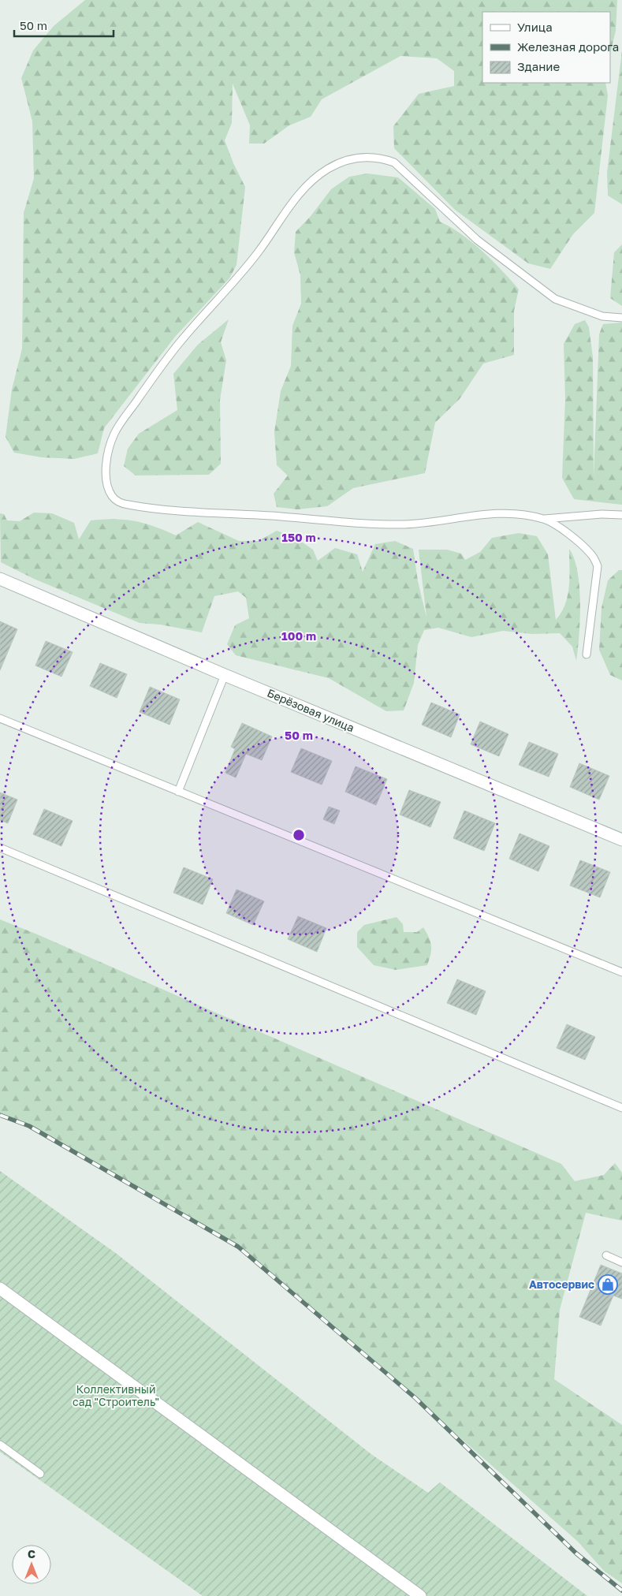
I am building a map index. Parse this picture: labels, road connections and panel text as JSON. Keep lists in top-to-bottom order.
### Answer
{
  "streets": {
    "street": ["Берёзовая улица"]
  },
  "parks": ["Коллективный сад \"Строитель\""],
  "places": {
    "shop": ["Автосервис"]
  },
  "legend": ["Улица", "Железная дорога", "Здание"],
  "scale_bar": "50 m",
  "north": "top",
  "rings": ["150 m", "100 m", "50 m"]
}
